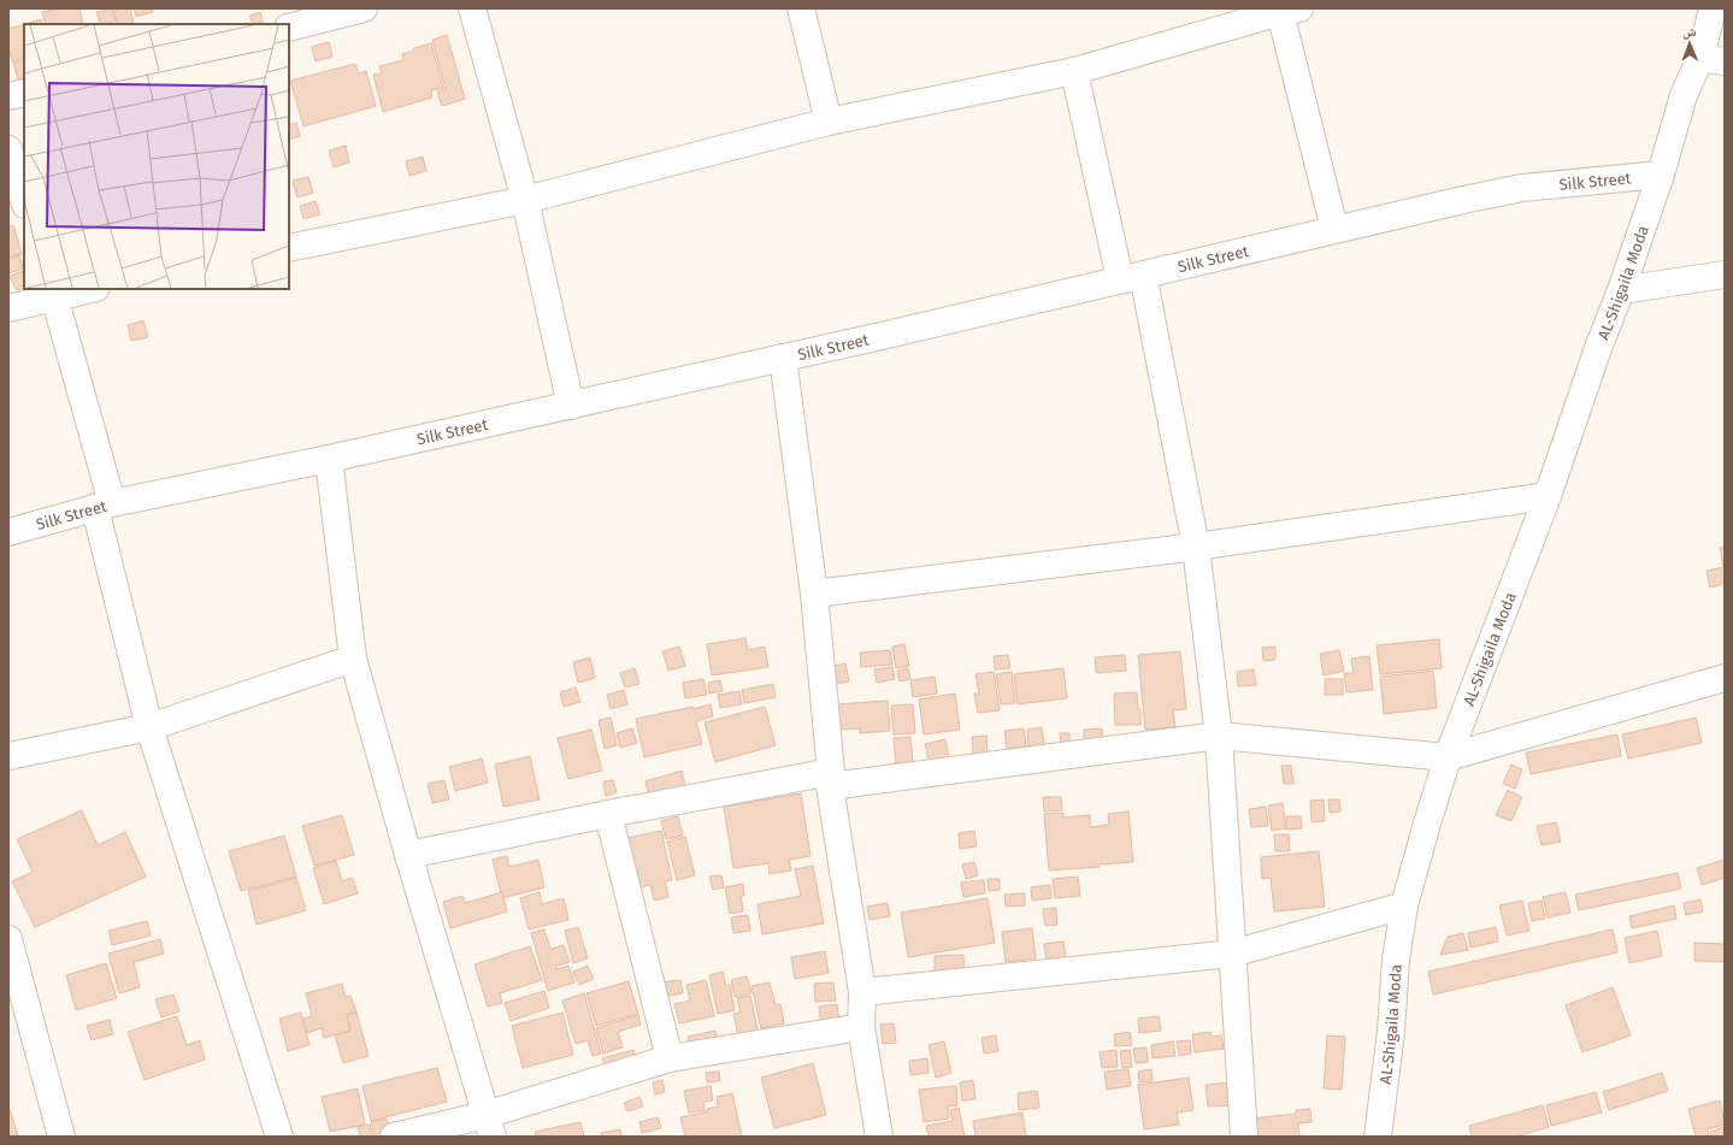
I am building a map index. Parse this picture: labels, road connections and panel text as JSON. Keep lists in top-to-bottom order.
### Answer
{
  "streets": {
    "street": ["Silk Street", "AL-Shigaila Moda"]
  },
  "crossings": [
    ["Silk Street", "AL-Shigaila Moda"]
  ],
  "north": "top"
}
